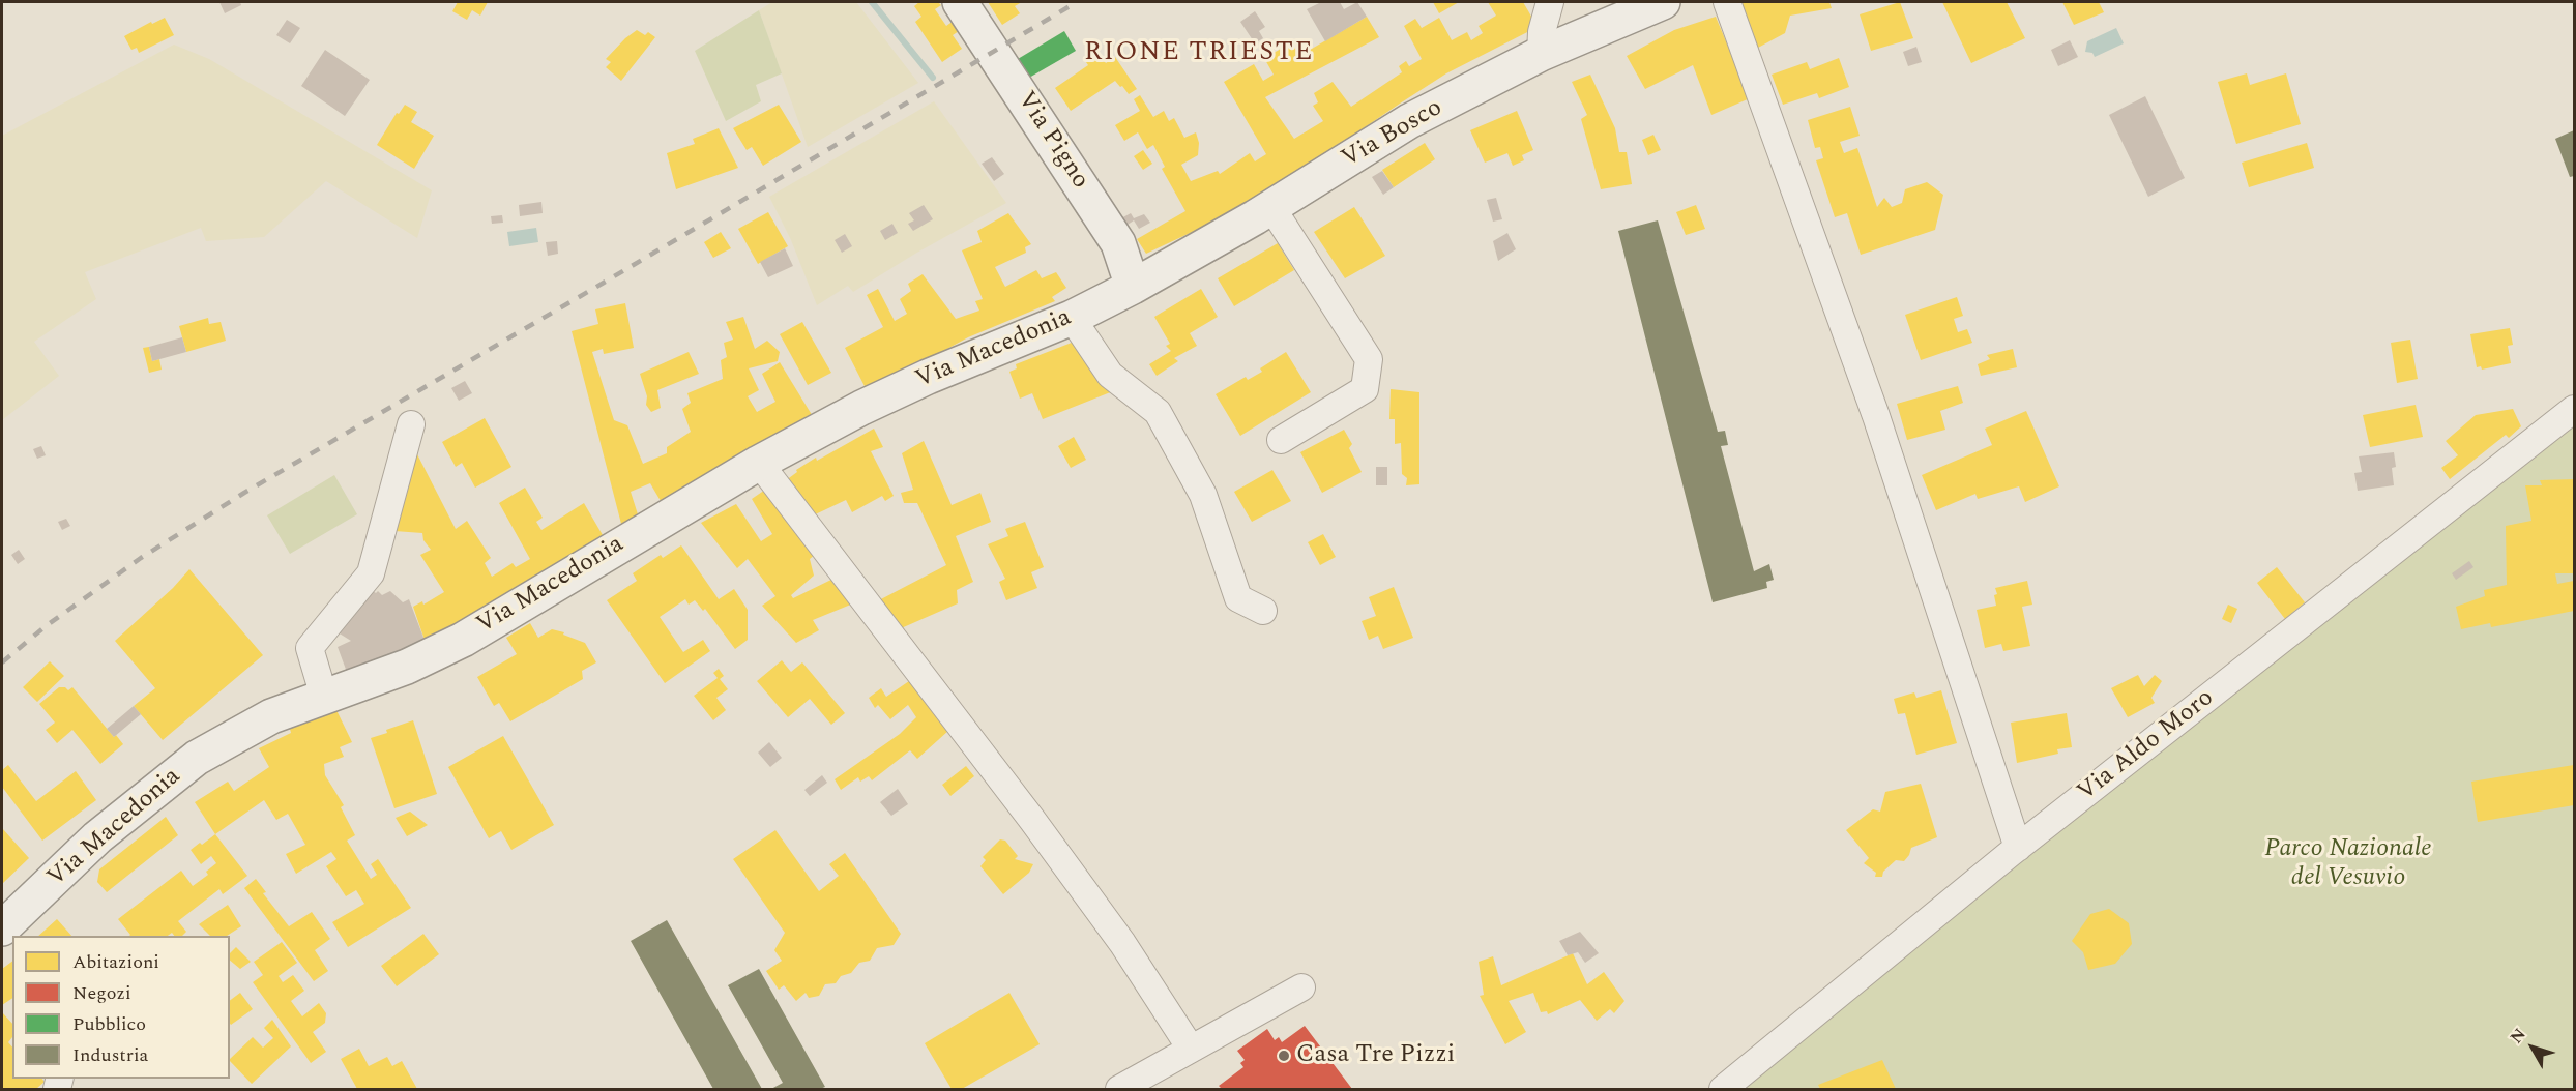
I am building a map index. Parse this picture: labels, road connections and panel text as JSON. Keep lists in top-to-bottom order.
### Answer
{
  "streets": {
    "main road": ["Via Bosco", "Via Pigno", "Via Macedonia"],
    "street": ["Via Aldo Moro"]
  },
  "crossings": [
    ["Via Bosco", "Via Pigno"],
    ["Via Bosco", "Via Macedonia"],
    ["Via Pigno", "Via Macedonia"]
  ],
  "districts": ["RIONE TRIESTE"],
  "parks": ["Parco Nazionale del Vesuvio"],
  "places": ["Casa Tre Pizzi"],
  "legend": [
    "Abitazioni",
    "Negozi",
    "Pubblico",
    "Industria"
  ],
  "north": "top left"
}
